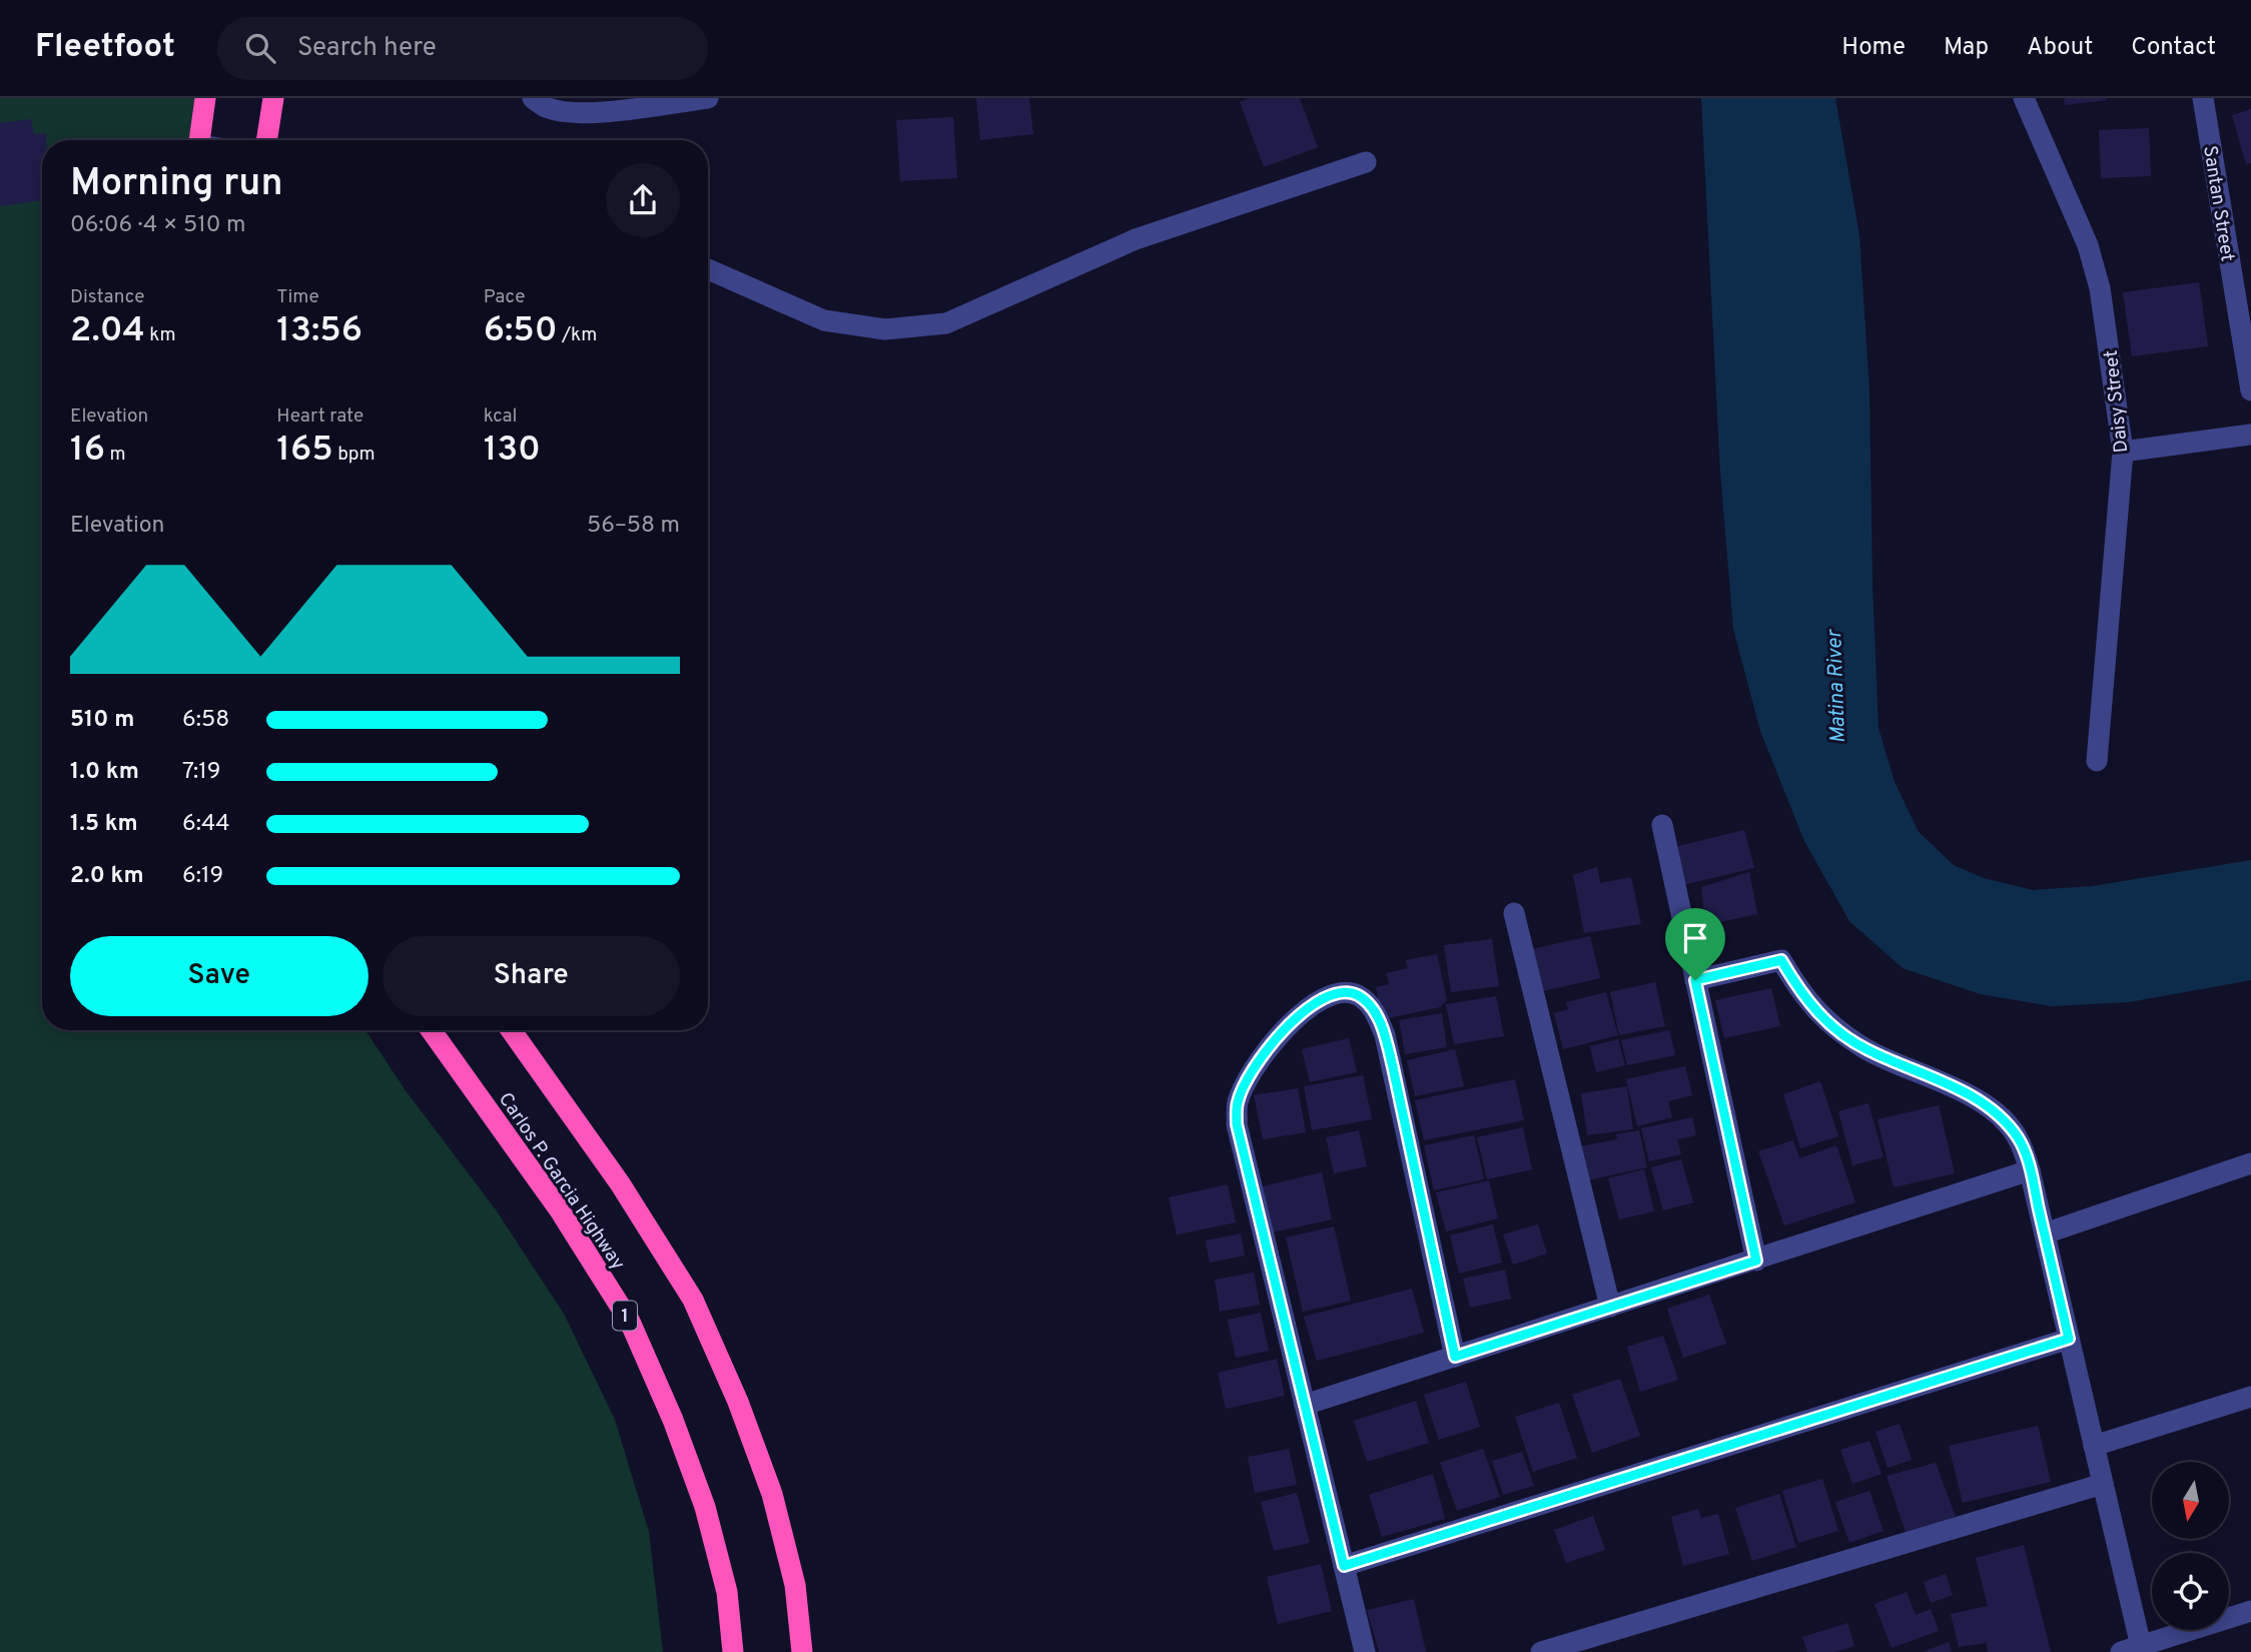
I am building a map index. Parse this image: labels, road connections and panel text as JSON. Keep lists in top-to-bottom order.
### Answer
{
  "streets": {
    "highway": ["Carlos P. Garcia Highway", "1"],
    "street": ["Santan Street", "Daisy Street"]
  },
  "water": ["Matina River"],
  "north": "bottom",
  "page": {
    "header": "Fleetfoot",
    "search": "Search here",
    "nav": [
      "Home",
      "Map",
      "About",
      "Contact"
    ],
    "heading": ["Morning run", "06:06 · 4 × 510 m"],
    "stats": [
      ["Distance", "2.04 km"],
      ["Time", "13:56"],
      ["Pace", "6:50 /km"],
      ["Elevation", "16 m"],
      ["Heart rate", "165 bpm"],
      ["kcal", "130"]
    ],
    "chart": ["Elevation", "56–58 m"],
    "list": [
      {
        "name": "510 m",
        "note": "6:58"
      },
      {
        "name": "1.0 km",
        "note": "7:19"
      },
      {
        "name": "1.5 km",
        "note": "6:44"
      },
      {
        "name": "2.0 km",
        "note": "6:19"
      }
    ],
    "buttons": ["Save", "Share"]
  }
}
